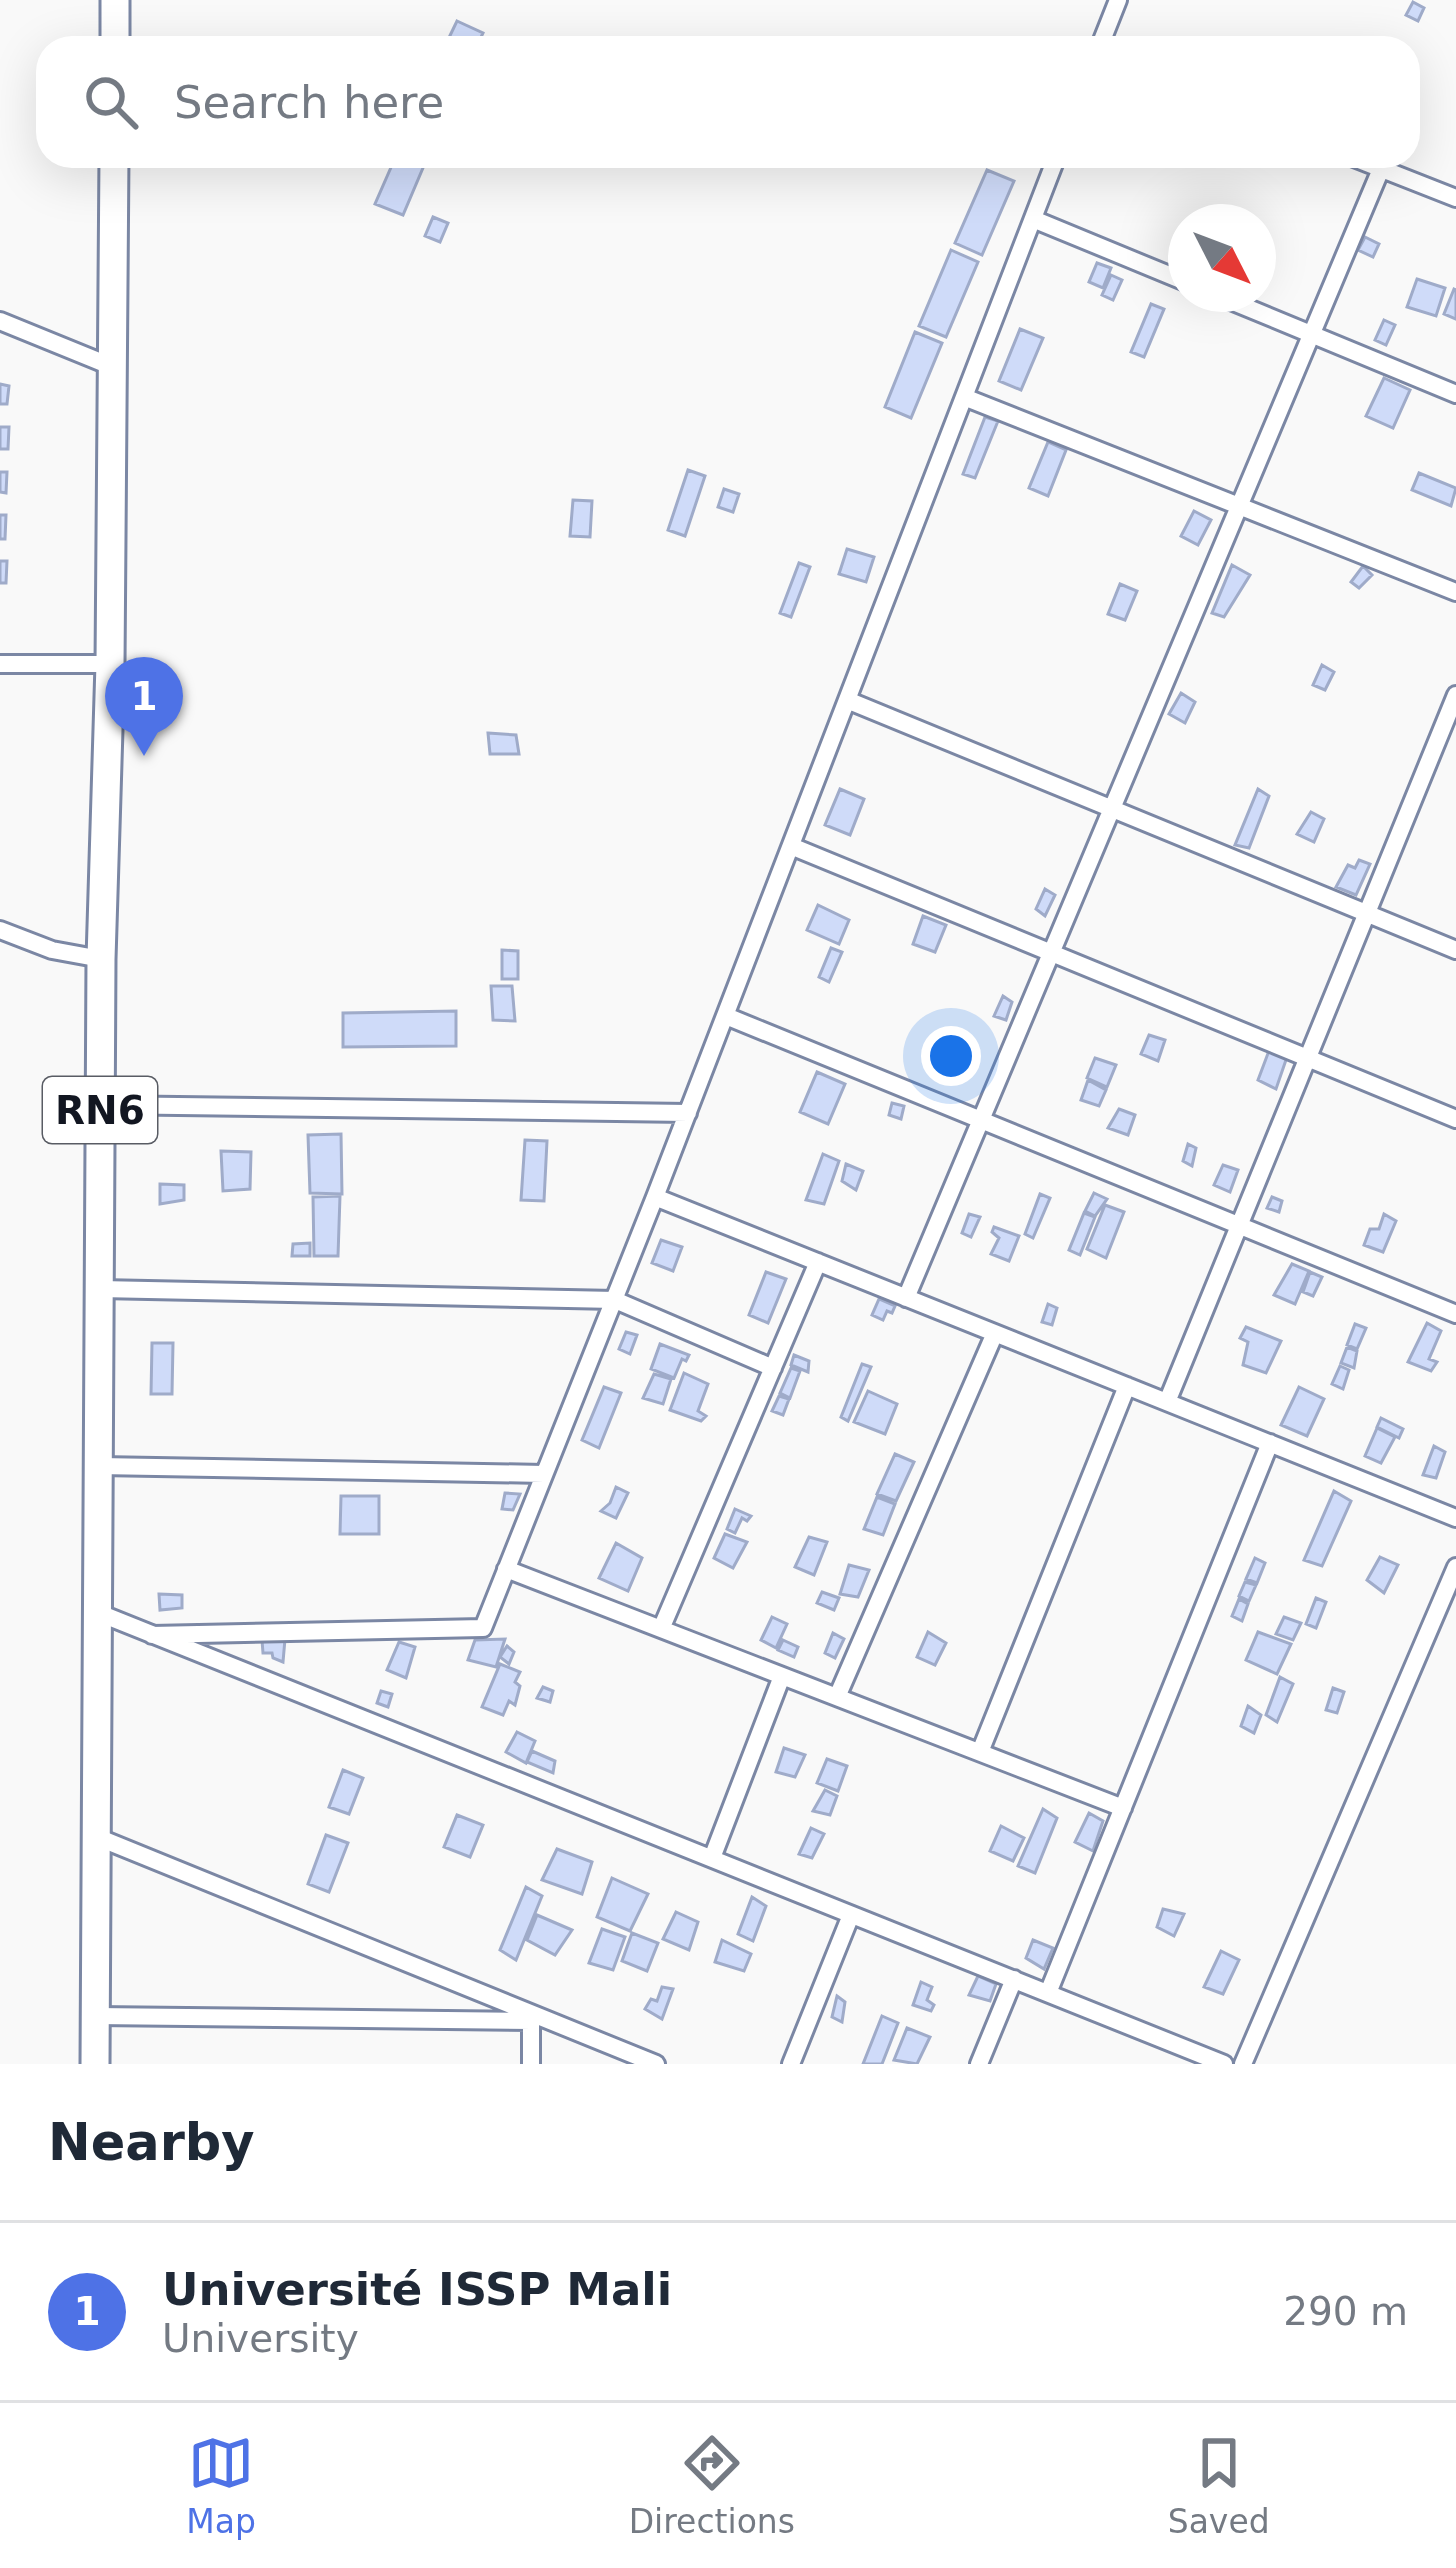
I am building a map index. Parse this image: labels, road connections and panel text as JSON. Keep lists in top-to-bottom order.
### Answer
{
  "streets": {
    "main road": ["RN6"]
  },
  "north": "bottom right",
  "page": {
    "search": "Search here",
    "pins": "1",
    "heading": "Nearby",
    "list": [
      {
        "mark": "1",
        "name": "Université ISSP Mali",
        "note": "University",
        "value": "290 m"
      }
    ],
    "nav": ["Map", "Directions", "Saved"]
  }
}
